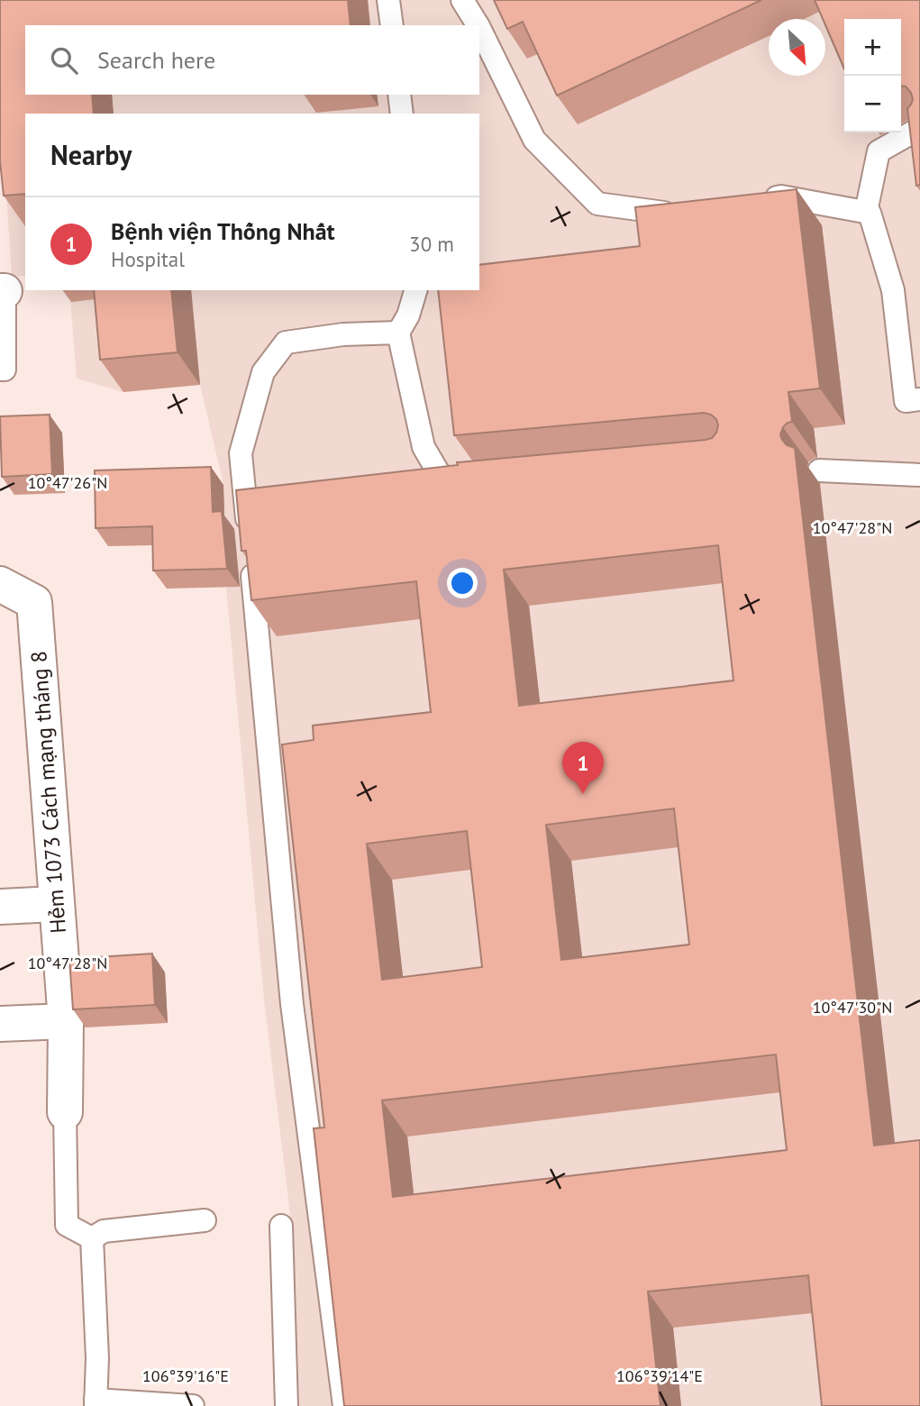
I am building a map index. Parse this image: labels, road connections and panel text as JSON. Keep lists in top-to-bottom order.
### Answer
{
  "streets": {
    "street": ["Hẻm 1073 Cách mạng tháng 8"]
  },
  "north": "bottom right",
  "page": {
    "map_buttons": ["+", "−"],
    "search": "Search here",
    "heading": "Nearby",
    "list": [
      {
        "mark": "1",
        "name": "Bệnh viện Thống Nhất",
        "note": "Hospital",
        "value": "30 m"
      }
    ],
    "pins": "1"
  },
  "coordinates": [
    "10°47'26\"N",
    "10°47'28\"N",
    "10°47'30\"N",
    "106°39'16\"E",
    "106°39'14\"E"
  ]
}
